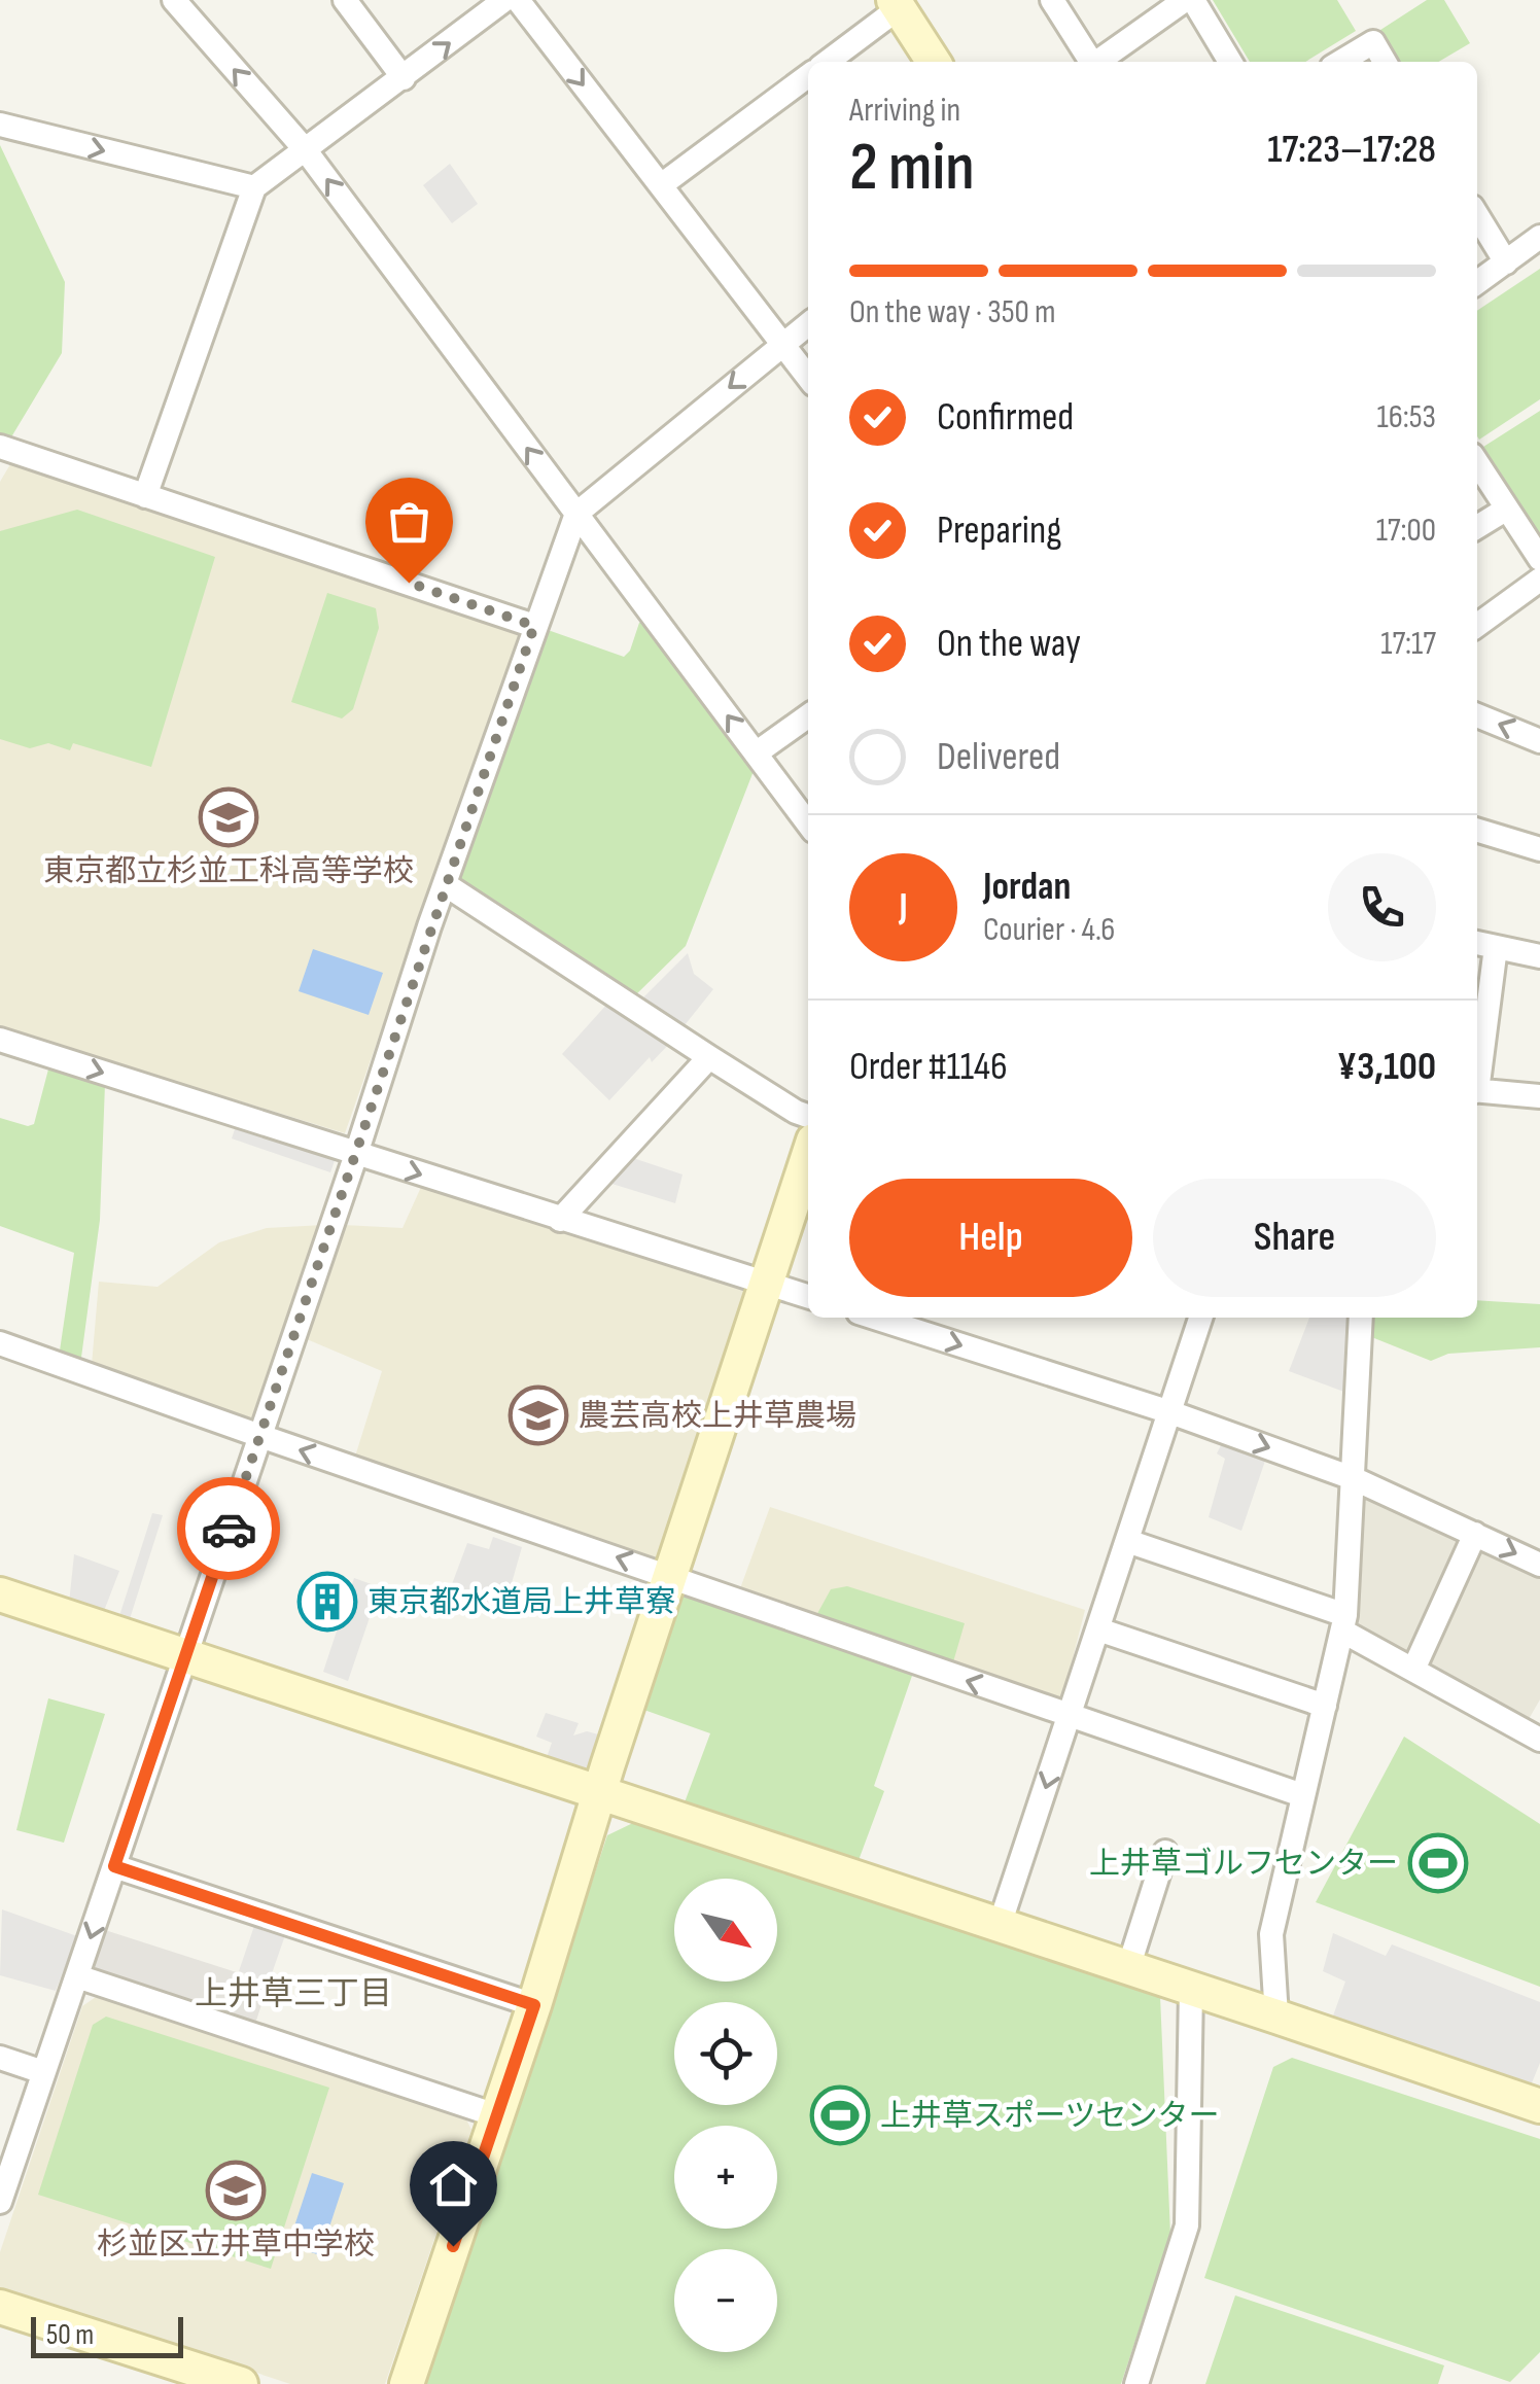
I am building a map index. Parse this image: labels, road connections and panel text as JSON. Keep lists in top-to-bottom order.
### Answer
{
  "districts": ["上井草三丁目"],
  "places": {
    "school or university": ["東京都立杉並工科高等学校", "農芸高校上井草農場", "杉並区立井草中学校"],
    "building": ["東京都水道局上井草寮"],
    "sports": ["上井草ゴルフセンター", "上井草スポーツセンター"]
  },
  "scale_bar": "50 m",
  "north": "bottom right",
  "page": {
    "heading": ["2 min", "Arriving in", "17:23–17:28"],
    "panel": [
      "Jordan",
      "Courier · 4.6",
      "Order #1146",
      "¥3,100"
    ],
    "bar": "On the way · 350 m",
    "list": [
      ["Confirmed", "16:53"],
      ["Preparing", "17:00"],
      ["On the way", "17:17"],
      "Delivered"
    ],
    "round": "J",
    "buttons": ["Help", "Share"],
    "map_buttons": ["+", "−"],
    "scale": "50 m"
  }
}
